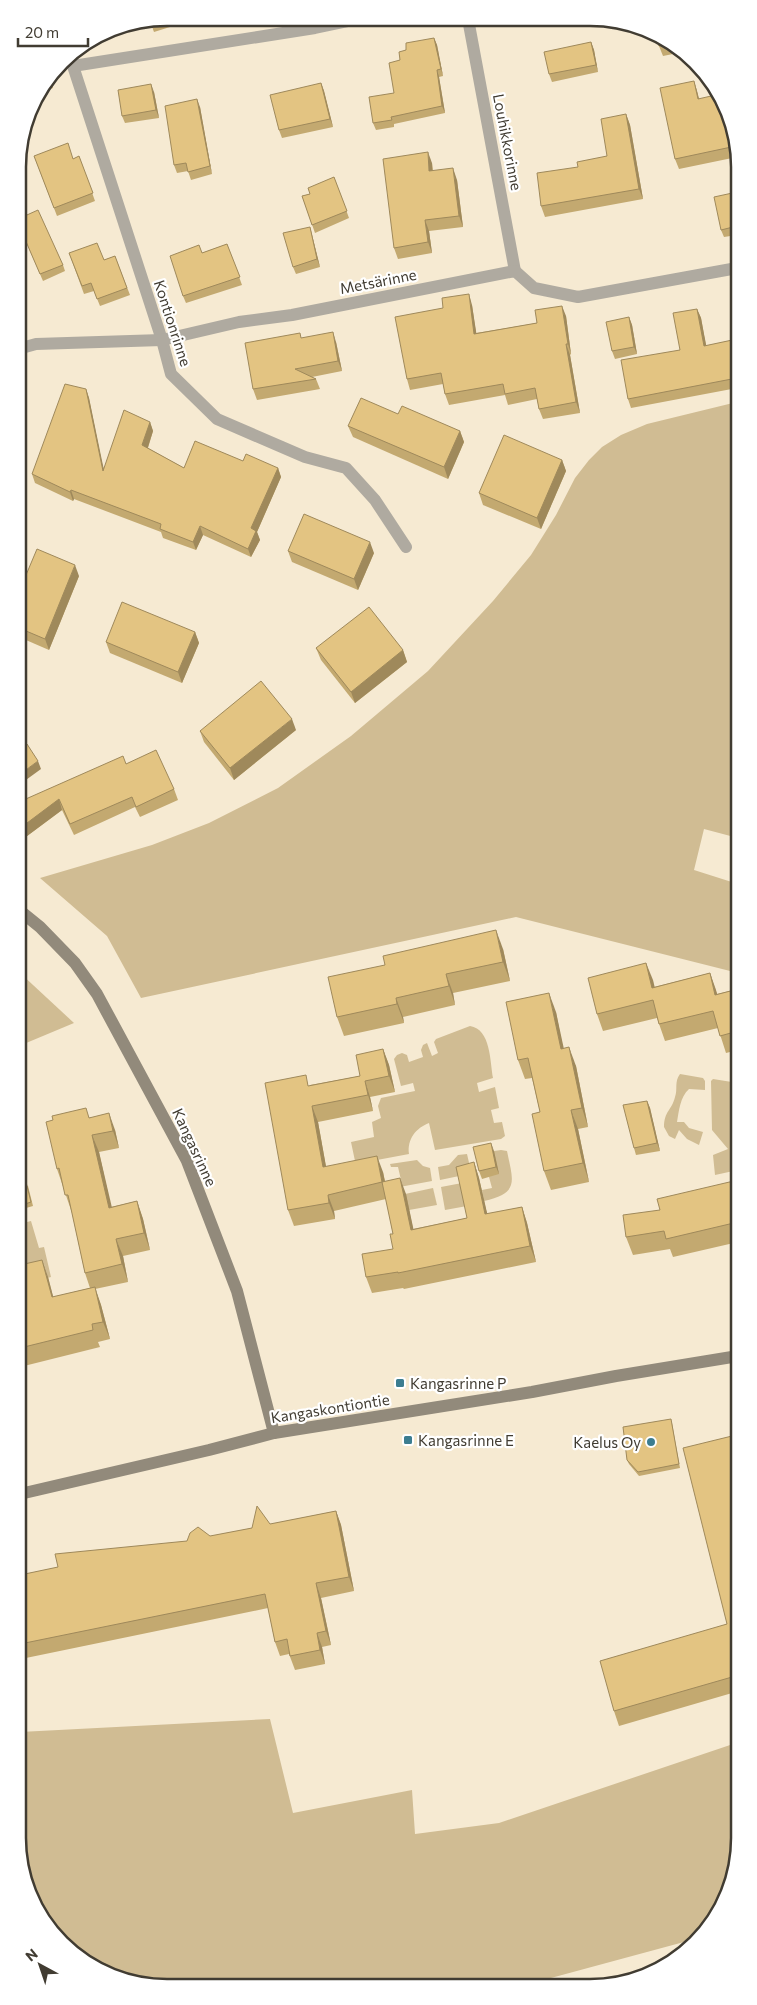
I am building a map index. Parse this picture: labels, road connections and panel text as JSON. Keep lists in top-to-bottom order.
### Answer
{
  "streets": {
    "street": [
      "Louhikkorinne",
      "Metsärinne",
      "Kontionrinne",
      "Kangasrinne",
      "Kangaskontiontie"
    ]
  },
  "crossings": [
    ["Louhikkorinne", "Metsärinne"],
    ["Metsärinne", "Kontionrinne"],
    ["Kangasrinne", "Kangaskontiontie"]
  ],
  "places": {
    "transit": ["Kangasrinne P", "Kangasrinne E"],
    "other": ["Kaelus Oy"]
  },
  "scale_bar": "20 m",
  "north": "top left"
}
